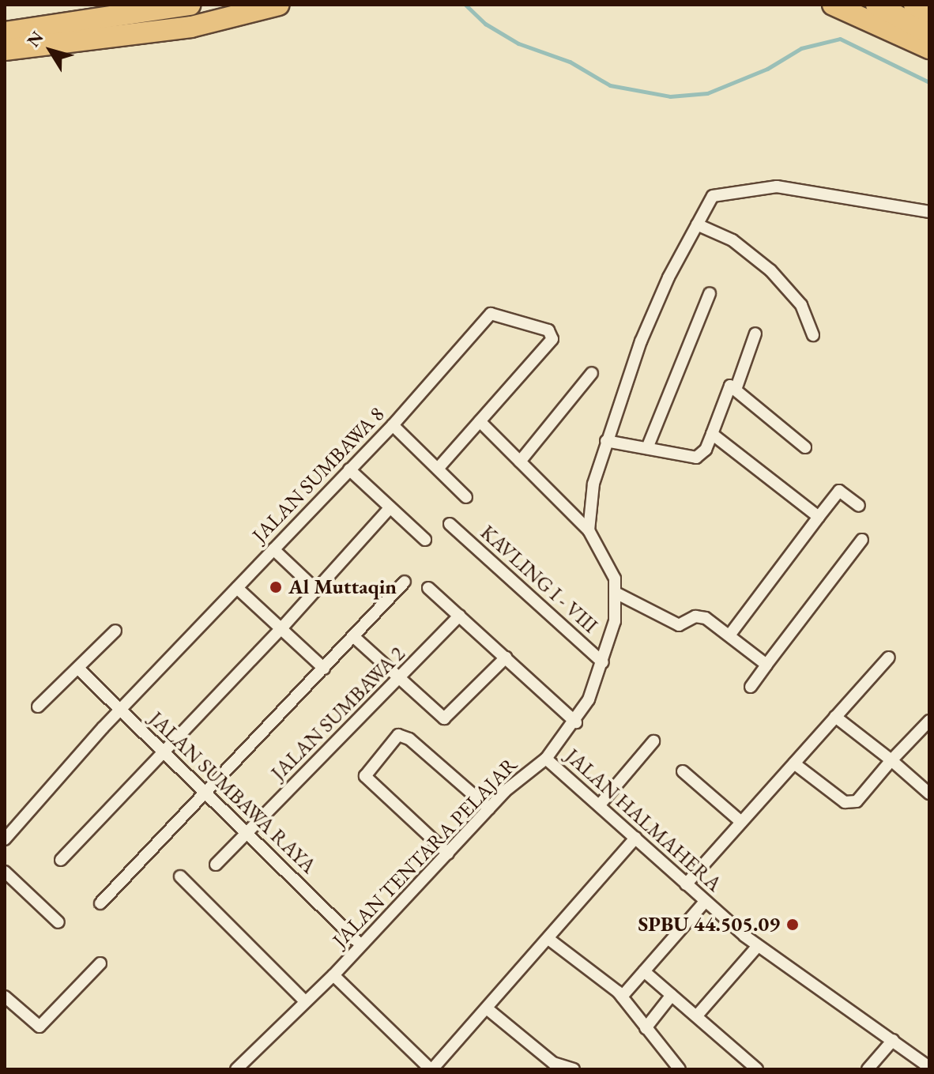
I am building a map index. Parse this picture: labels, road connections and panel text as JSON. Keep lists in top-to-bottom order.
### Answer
{
  "streets": {
    "street": [
      "JALAN SUMBAWA 8",
      "KAVLING I - VIII",
      "JALAN SUMBAWA 2",
      "JALAN SUMBAWA RAYA",
      "JALAN HALMAHERA",
      "JALAN TENTARA PELAJAR"
    ]
  },
  "crossings": [
    ["JALAN SUMBAWA 8", "JALAN SUMBAWA RAYA"],
    ["KAVLING I - VIII", "JALAN TENTARA PELAJAR"],
    ["JALAN SUMBAWA 2", "JALAN SUMBAWA RAYA"],
    ["JALAN SUMBAWA RAYA", "JALAN TENTARA PELAJAR"],
    ["JALAN HALMAHERA", "JALAN TENTARA PELAJAR"]
  ],
  "places": ["Al Muttaqin", "SPBU 44.505.09"],
  "north": "top left"
}
